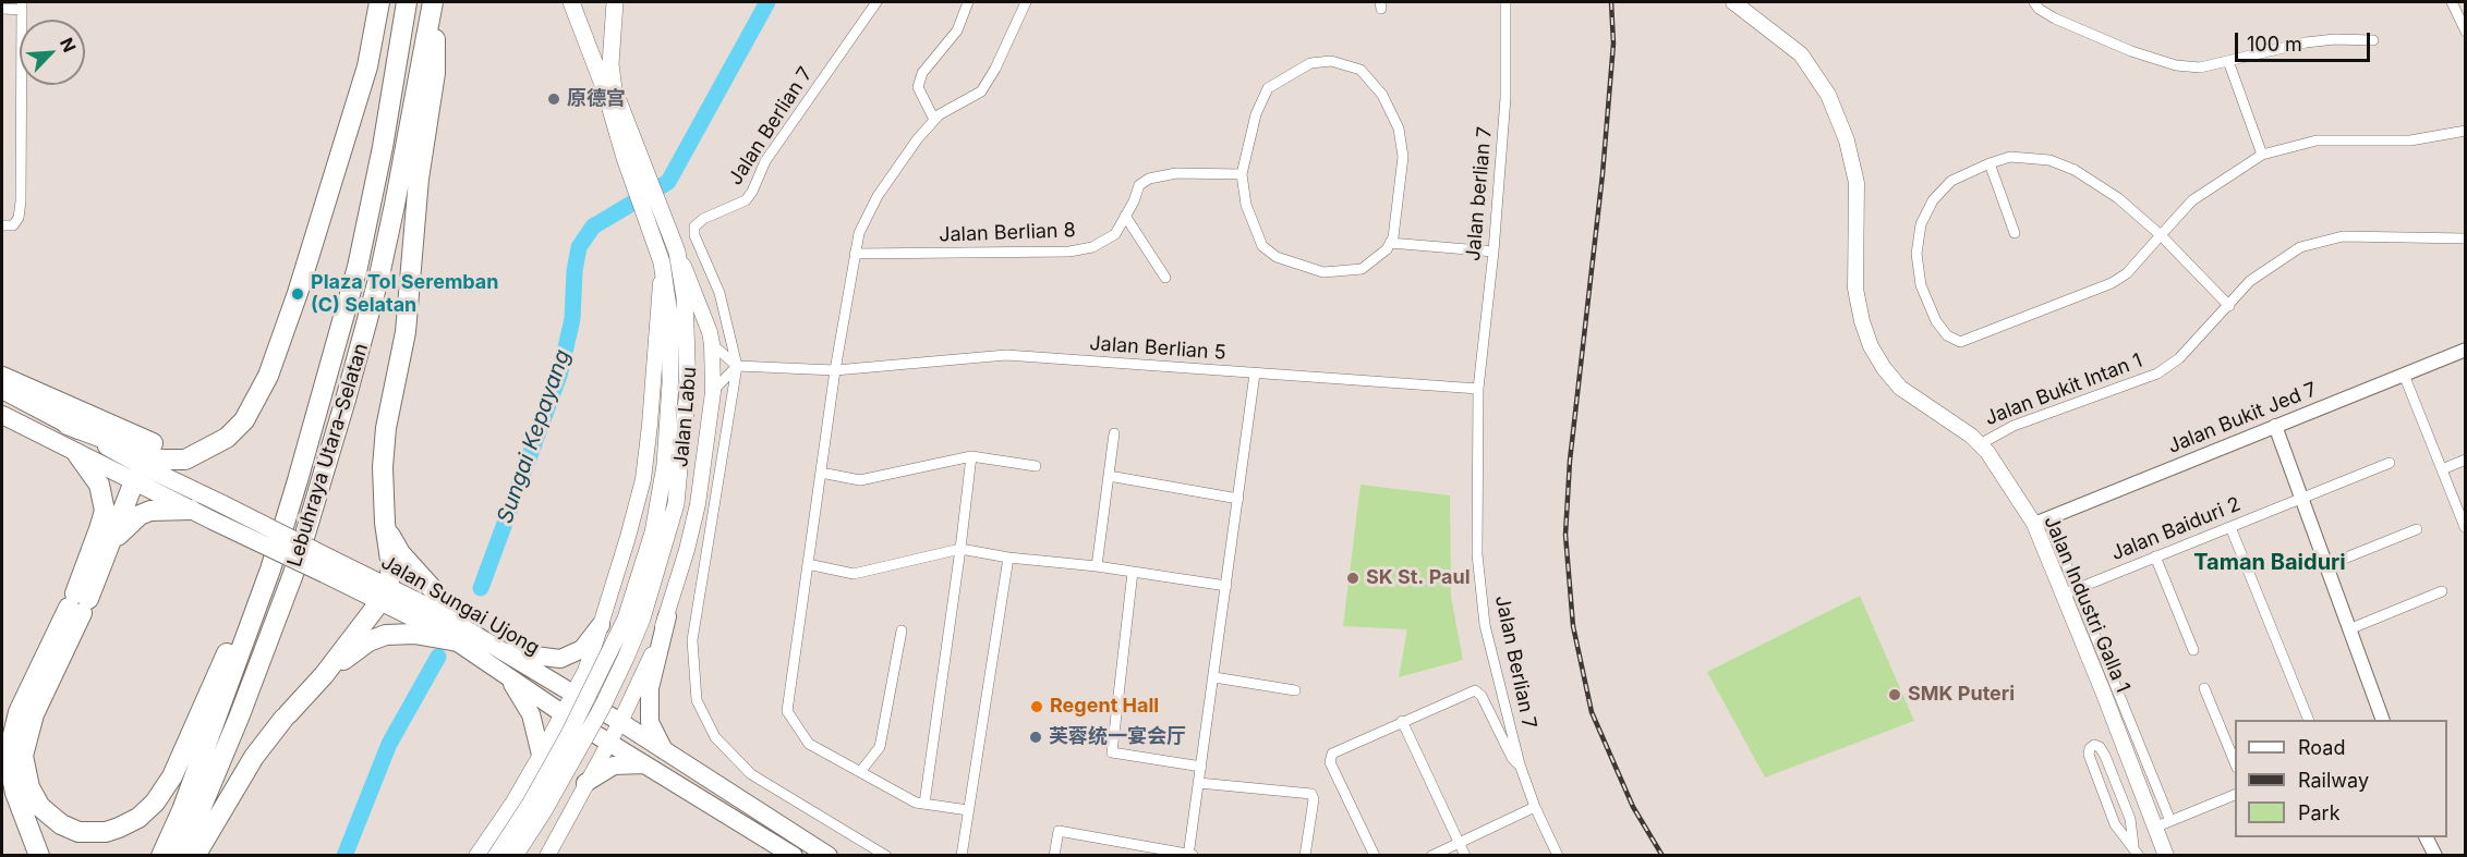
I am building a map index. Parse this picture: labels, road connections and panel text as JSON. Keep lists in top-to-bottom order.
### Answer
{
  "streets": {
    "highway": ["Lebuhraya Utara–Selatan", "Jalan Sungai Ujong"],
    "main road": ["Jalan Labu", "Jalan Industri Galla 1"],
    "street": [
      "Jalan Berlian 7",
      "Jalan berlian 7",
      "Jalan Berlian 8",
      "Jalan Berlian 5",
      "Jalan Bukit Intan 1",
      "Jalan Bukit Jed 7",
      "Jalan Baiduri 2"
    ]
  },
  "crossings": [
    ["Jalan Berlian 7", "Jalan berlian 7"],
    ["Jalan Berlian 7", "Jalan Berlian 5"],
    ["Jalan berlian 7", "Jalan Berlian 5"],
    ["Jalan Bukit Intan 1", "Jalan Industri Galla 1"],
    ["Jalan Labu", "Jalan Sungai Ujong"],
    ["Jalan Bukit Jed 7", "Jalan Industri Galla 1"],
    ["Jalan Baiduri 2", "Jalan Industri Galla 1"]
  ],
  "districts": ["Taman Baiduri"],
  "water": ["Sungai Kepayang"],
  "places": [
    "原德宫",
    "Plaza Tol Seremban (C) Selatan",
    "SK St. Paul",
    "SMK Puteri",
    "Regent Hall",
    "芙蓉统一宴会厅"
  ],
  "legend": ["Road", "Railway", "Park"],
  "scale_bar": "100 m",
  "north": "top right"
}
